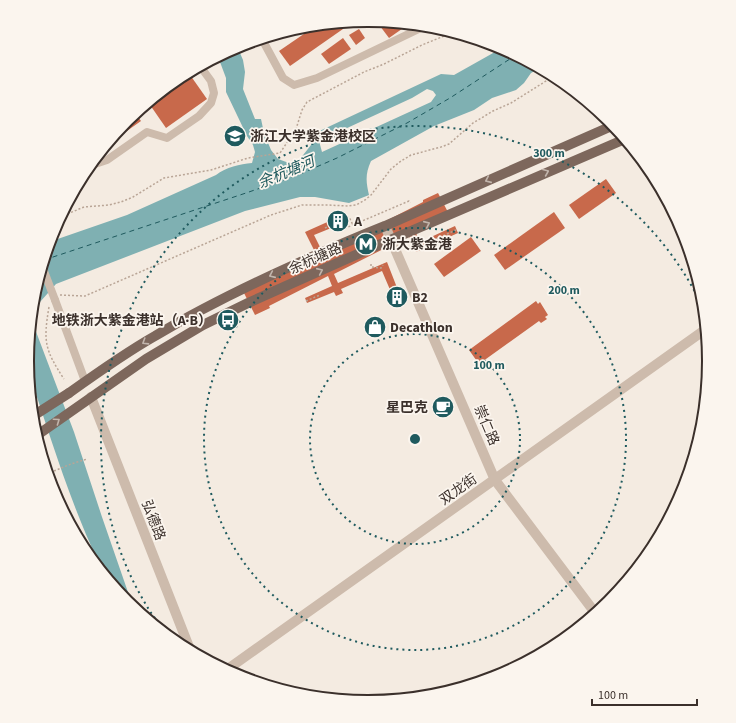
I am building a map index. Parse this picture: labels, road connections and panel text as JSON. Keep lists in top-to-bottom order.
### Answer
{
  "streets": {
    "main road": ["余杭塘路"],
    "street": ["崇仁路", "双龙街", "弘德路"]
  },
  "crossings": [
    ["余杭塘路", "崇仁路"],
    ["余杭塘路", "弘德路"],
    ["崇仁路", "双龙街"]
  ],
  "water": ["余杭塘河"],
  "places": {
    "school or university": ["浙江大学紫金港校区"],
    "building": ["A", "B2"],
    "metro station": ["浙大紫金港"],
    "bus stop": ["地铁浙大紫金港站（A·B）"],
    "shop": ["Decathlon"],
    "cafe": ["星巴克"]
  },
  "scale_bar": "100 m",
  "rings": ["300 m", "200 m", "100 m"]
}
